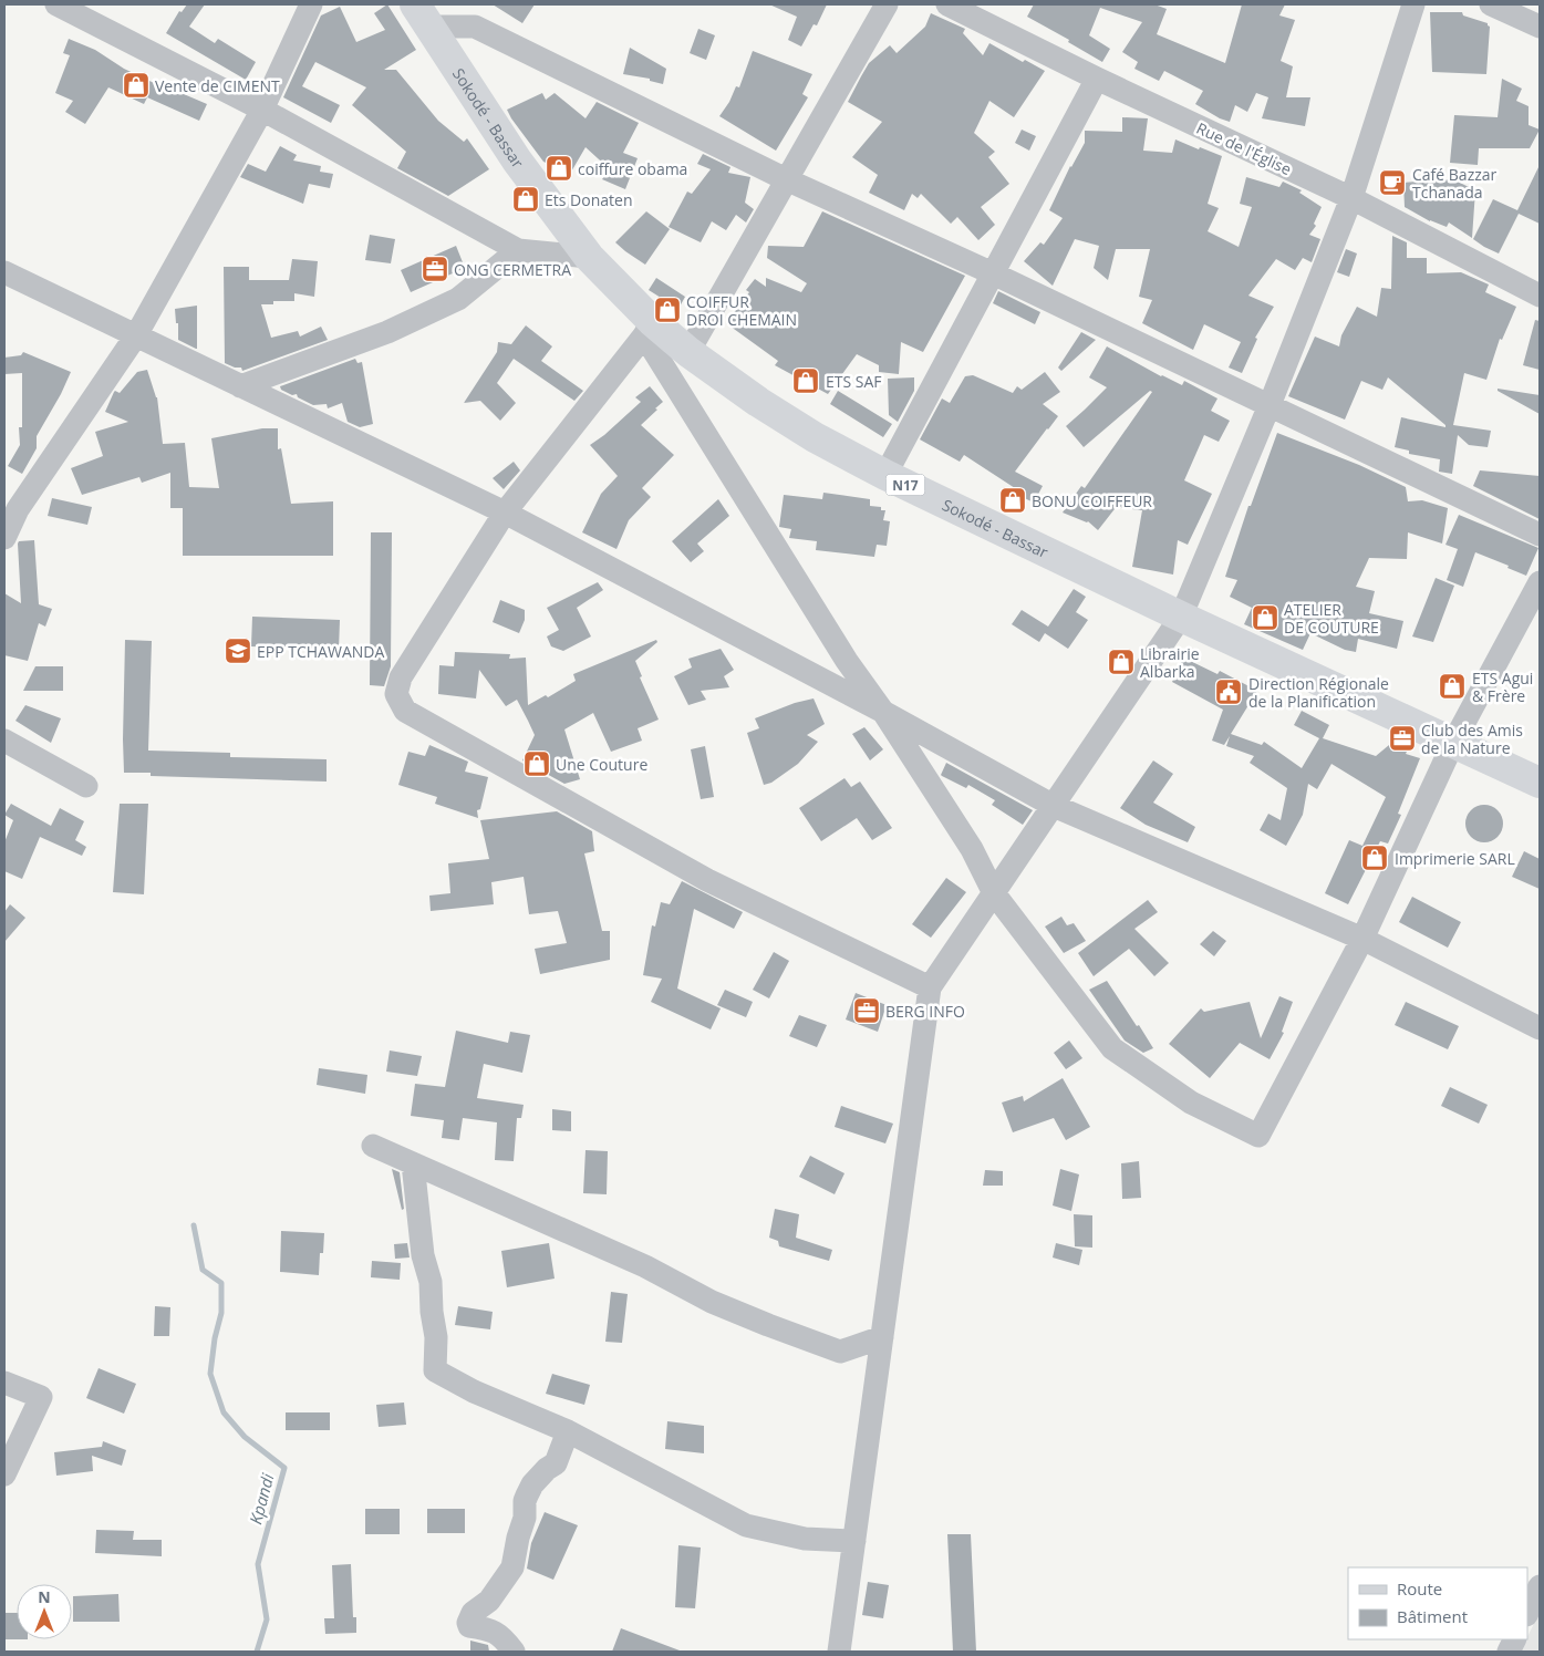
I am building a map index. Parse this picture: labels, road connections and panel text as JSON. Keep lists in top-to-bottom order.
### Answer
{
  "streets": {
    "main road": ["Sokodé - Bassar", "N17"],
    "street": ["Rue de l'Église"]
  },
  "water": ["Kpandi"],
  "places": {
    "shop": [
      "Vente de CIMENT",
      "coiffure obama",
      "Ets Donaten",
      "COIFFUR DROI CHEMAIN",
      "ETS SAF",
      "BONU COIFFEUR",
      "ATELIER DE COUTURE",
      "Librairie Albarka",
      "ETS Agui & Frère",
      "Une Couture",
      "Imprimerie SARL"
    ],
    "cafe": ["Café Bazzar Tchanada"],
    "office": ["ONG CERMETRA", "Club des Amis de la Nature", "BERG INFO"],
    "school or university": ["EPP TCHAWANDA"],
    "public building": ["Direction Régionale de la Planification"]
  },
  "legend": ["Route", "Bâtiment"],
  "north": "top"
}
